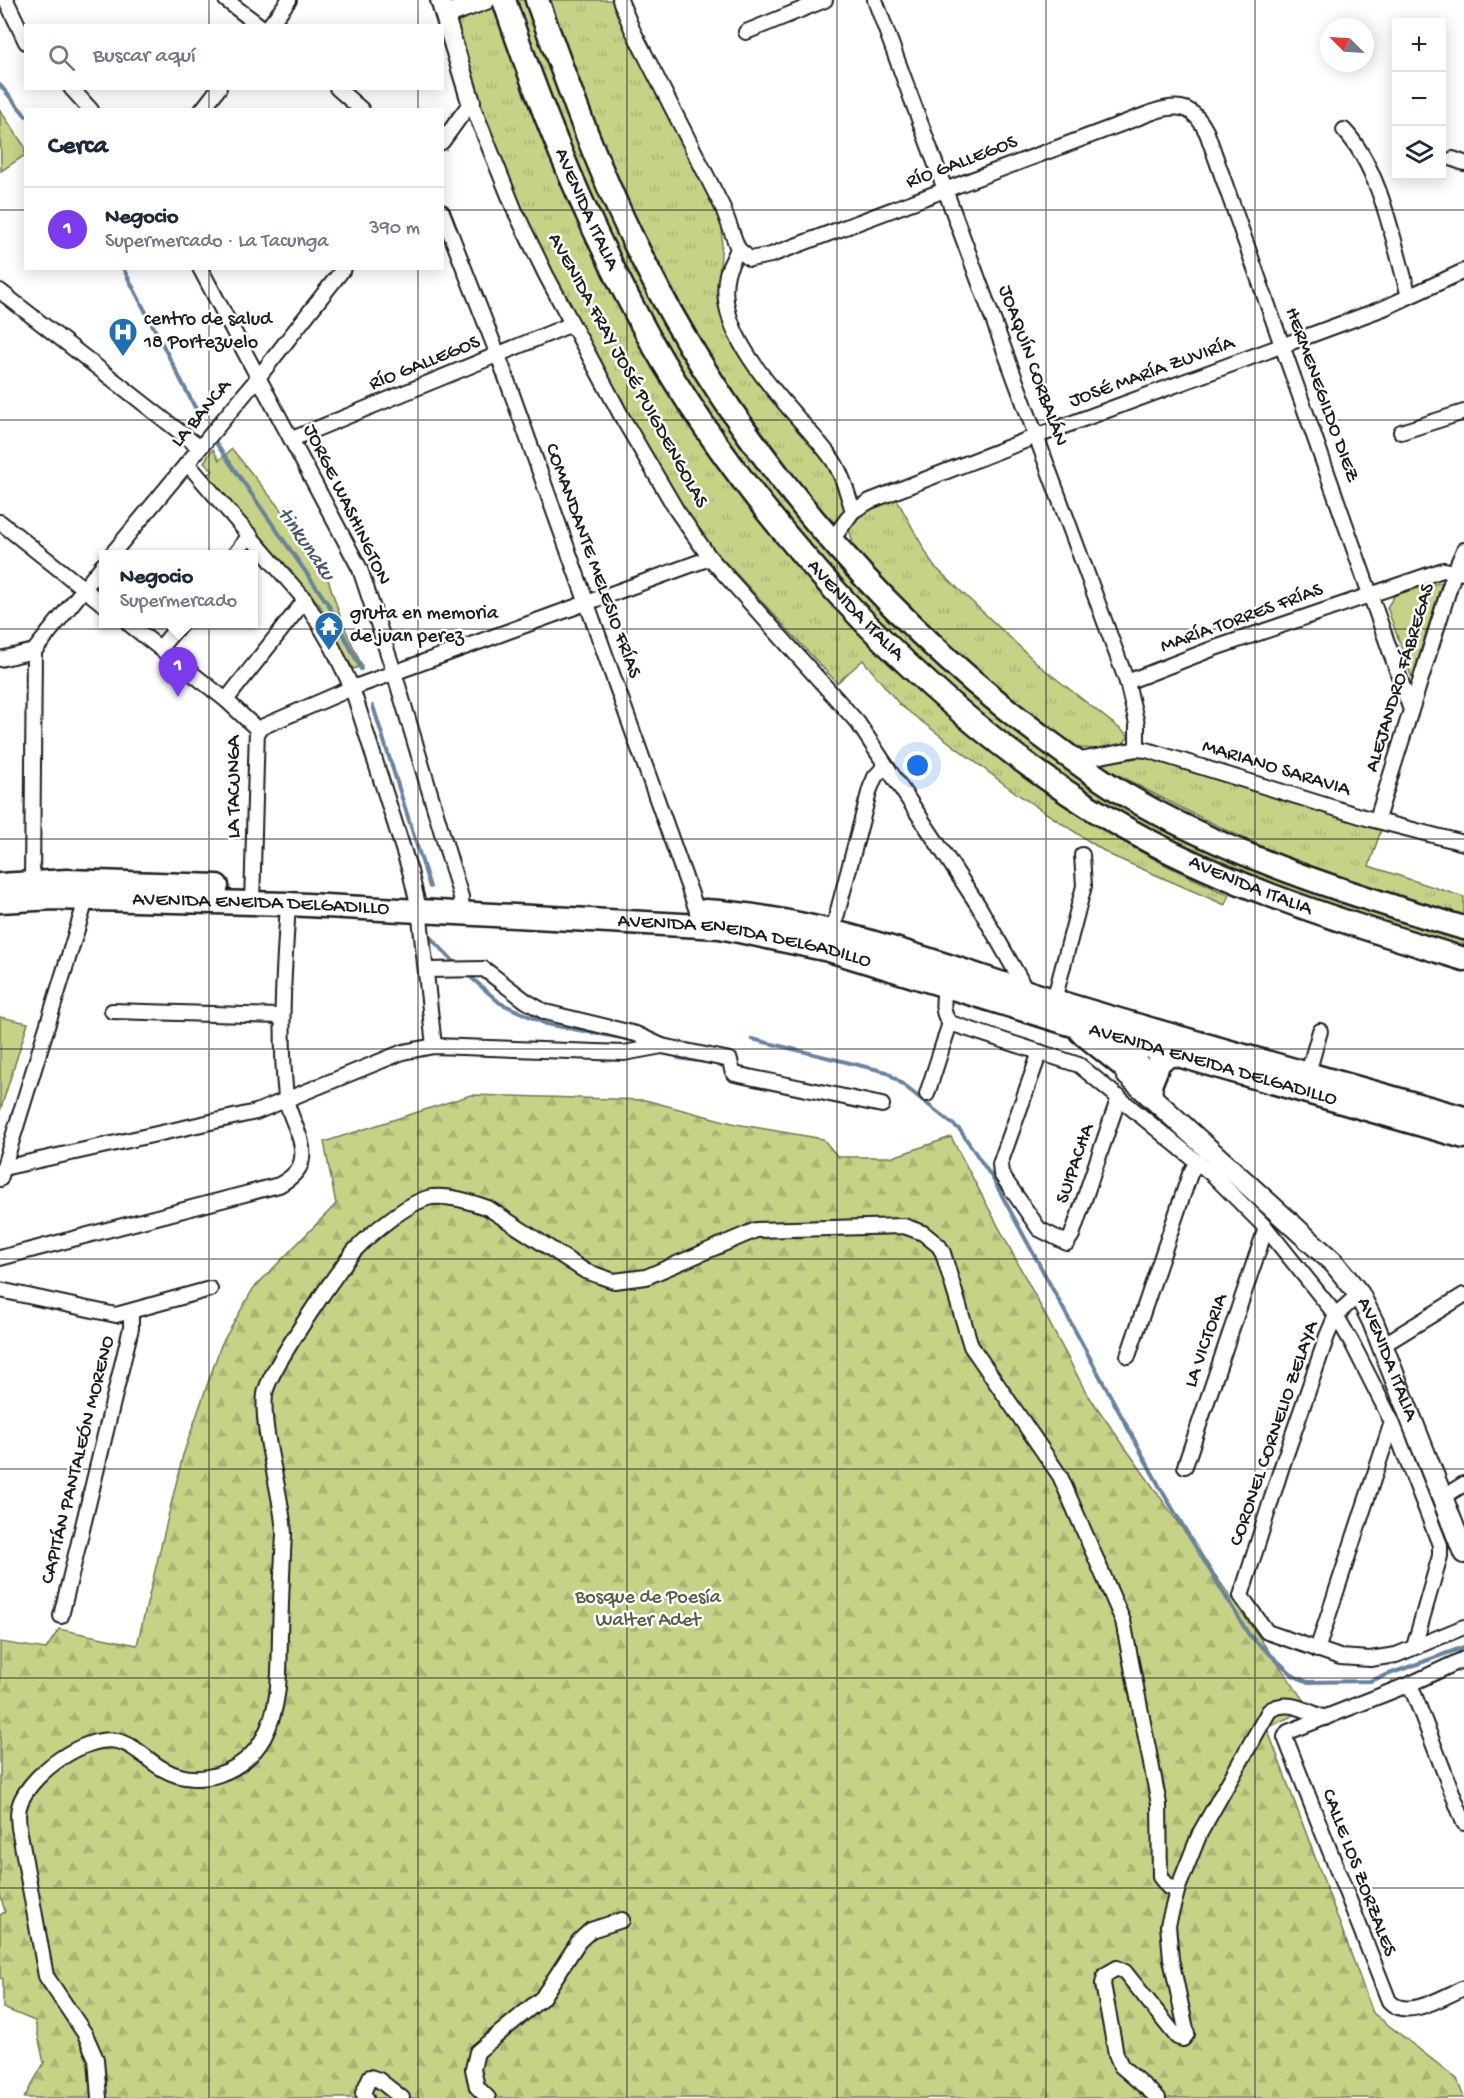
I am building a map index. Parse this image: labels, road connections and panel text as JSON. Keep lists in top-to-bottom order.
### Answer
{
  "streets": {
    "main road": ["AVENIDA ITALIA", "AVENIDA ENEIDA DELGADILLO"],
    "street": [
      "RÍO GALLEGOS",
      "JOAQUÍN CORBALÁN",
      "AVENIDA FRAY JOSÉ PUIGDENGOLAS",
      "JOSÉ MARÍA ZUVIRÍA",
      "HERMENEGILDO DIEZ",
      "LA BANCA",
      "JORGE WASHINGTON",
      "COMANDANTE MELESIO FRÍAS",
      "MARÍA TORRES FRÍAS",
      "ALEJANDRO FÁBREGAS",
      "MARIANO SARAVIA",
      "LA TACUNGA",
      "SUIPACHA",
      "LA VICTORIA",
      "CORONEL CORNELIO ZELAYA",
      "CAPITÁN PANTALEÓN MORENO",
      "CALLE LOS ZORZALES"
    ]
  },
  "crossings": [
    ["RÍO GALLEGOS", "JOAQUÍN CORBALÁN"],
    ["RÍO GALLEGOS", "AVENIDA FRAY JOSÉ PUIGDENGOLAS"],
    ["RÍO GALLEGOS", "HERMENEGILDO DIEZ"],
    ["RÍO GALLEGOS", "JORGE WASHINGTON"],
    ["RÍO GALLEGOS", "COMANDANTE MELESIO FRÍAS"],
    ["AVENIDA ITALIA", "JOSÉ MARÍA ZUVIRÍA"],
    ["AVENIDA ITALIA", "MARIANO SARAVIA"],
    ["AVENIDA ITALIA", "AVENIDA ENEIDA DELGADILLO"],
    ["AVENIDA ITALIA", "CORONEL CORNELIO ZELAYA"],
    ["JOAQUÍN CORBALÁN", "JOSÉ MARÍA ZUVIRÍA"],
    ["JOAQUÍN CORBALÁN", "MARÍA TORRES FRÍAS"],
    ["JOAQUÍN CORBALÁN", "MARIANO SARAVIA"],
    ["AVENIDA FRAY JOSÉ PUIGDENGOLAS", "AVENIDA ENEIDA DELGADILLO"],
    ["JOSÉ MARÍA ZUVIRÍA", "HERMENEGILDO DIEZ"],
    ["HERMENEGILDO DIEZ", "MARÍA TORRES FRÍAS"],
    ["HERMENEGILDO DIEZ", "ALEJANDRO FÁBREGAS"],
    ["LA BANCA", "JORGE WASHINGTON"],
    ["JORGE WASHINGTON", "AVENIDA ENEIDA DELGADILLO"],
    ["COMANDANTE MELESIO FRÍAS", "AVENIDA ENEIDA DELGADILLO"],
    ["ALEJANDRO FÁBREGAS", "MARIANO SARAVIA"],
    ["LA TACUNGA", "AVENIDA ENEIDA DELGADILLO"]
  ],
  "water": ["tinkunaku"],
  "parks": ["Bosque de Poesía Walter Adet"],
  "places": {
    "hospital": ["centro de salud 18 Portezuelo"],
    "temple": ["gruta en memoria de juan perez"]
  },
  "north": "top left",
  "page": {
    "map_buttons": ["+", "−"],
    "search": "Buscar aquí",
    "heading": "Cerca",
    "list": [
      {
        "mark": "1",
        "name": "Negocio",
        "note": "Supermercado · La Tacunga",
        "value": "390 m"
      }
    ],
    "popup": ["Negocio", "Supermercado"],
    "pins": "1"
  }
}
